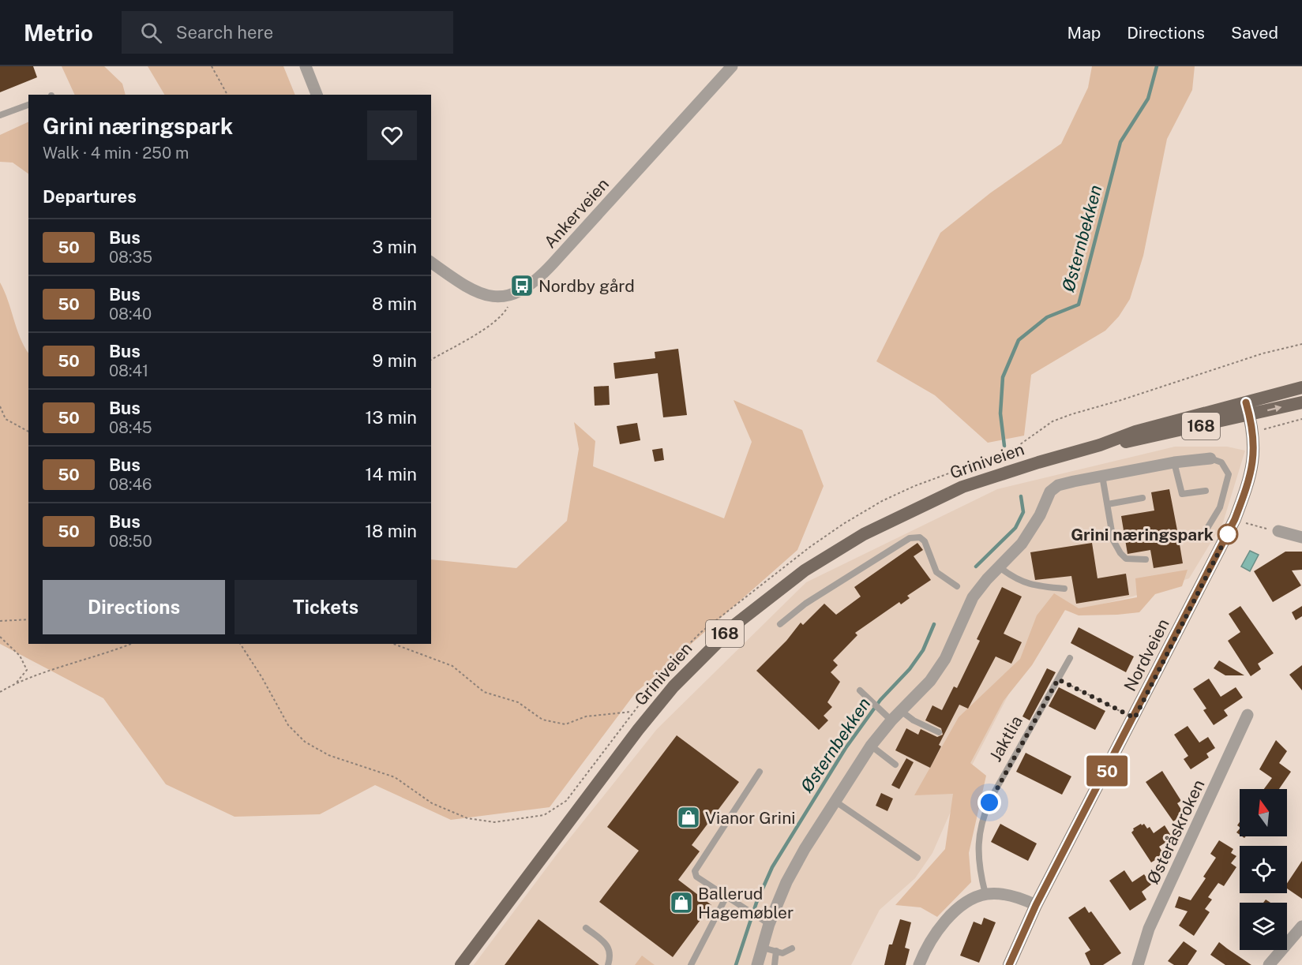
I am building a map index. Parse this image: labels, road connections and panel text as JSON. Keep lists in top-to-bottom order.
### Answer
{
  "streets": {
    "main road": ["168", "Griniveien", "Nordveien"],
    "street": ["Ankerveien", "Østeråskroken"],
    "lane": ["Jaktlia"]
  },
  "crossings": [
    ["Griniveien", "Nordveien"]
  ],
  "water": ["Østernbekken"],
  "places": {
    "bus stop": ["Nordby gård"],
    "other": ["Grini næringspark"],
    "shop": ["Vianor Grini", "Ballerud Hagemøbler"]
  },
  "lines": ["bus line 50"],
  "north": "top",
  "page": {
    "header": "Metrio",
    "search": "Search here",
    "nav": ["Map", "Directions", "Saved"],
    "on_map": "50",
    "heading": [
      ["Grini næringspark", "Walk · 4 min · 250 m"],
      "Departures"
    ],
    "list": [
      {
        "mark": "50",
        "name": "Bus",
        "note": "08:35",
        "value": "3 min"
      },
      {
        "mark": "50",
        "name": "Bus",
        "note": "08:40",
        "value": "8 min"
      },
      {
        "mark": "50",
        "name": "Bus",
        "note": "08:41",
        "value": "9 min"
      },
      {
        "mark": "50",
        "name": "Bus",
        "note": "08:45",
        "value": "13 min"
      },
      {
        "mark": "50",
        "name": "Bus",
        "note": "08:46",
        "value": "14 min"
      },
      {
        "mark": "50",
        "name": "Bus",
        "note": "08:50",
        "value": "18 min"
      }
    ],
    "buttons": ["Directions", "Tickets"]
  }
}
